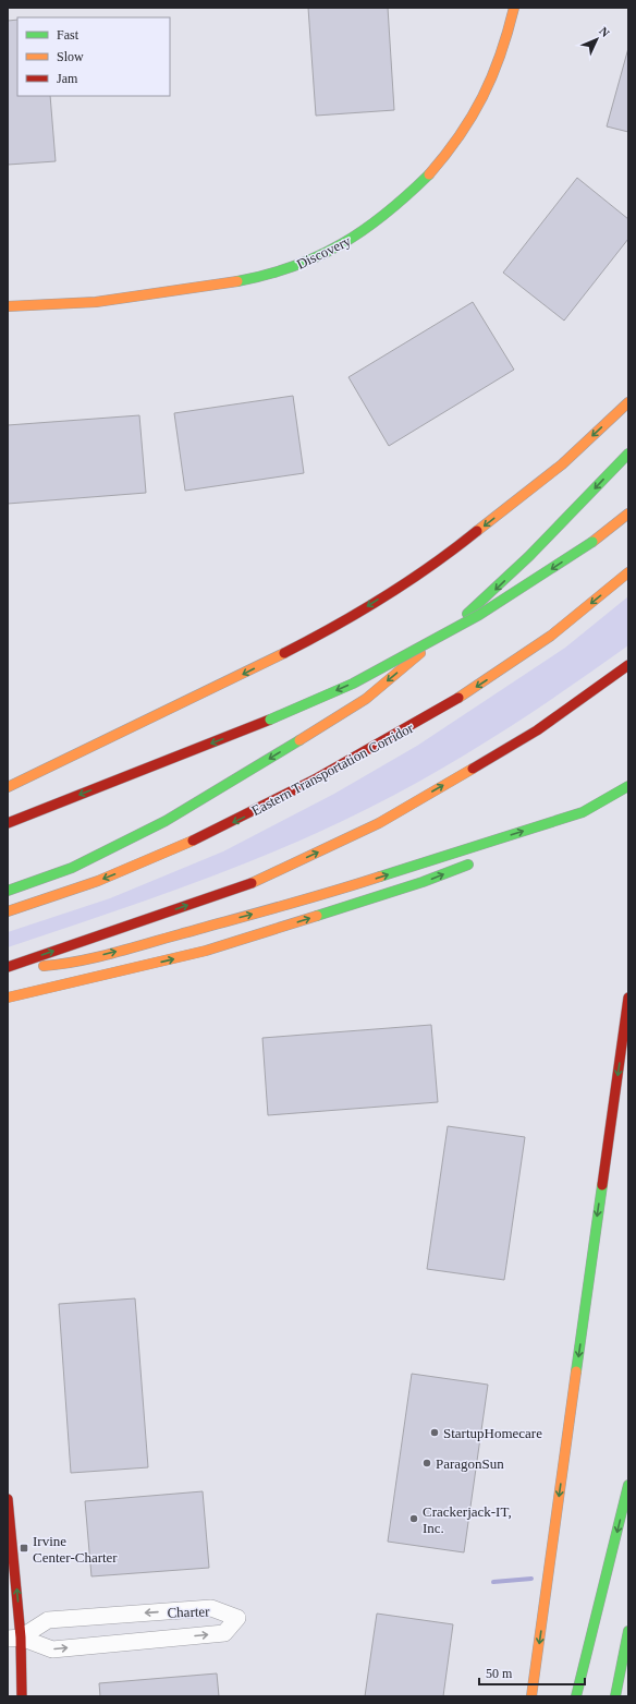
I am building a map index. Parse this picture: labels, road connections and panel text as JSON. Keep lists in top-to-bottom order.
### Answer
{
  "streets": {
    "main road": ["Discovery", "Eastern Transportation Corridor"],
    "street": ["Charter"]
  },
  "places": {
    "other": ["StartupHomecare", "ParagonSun", "Crackerjack-IT, Inc."],
    "transit": ["Irvine Center-Charter"]
  },
  "legend": ["Fast", "Slow", "Jam"],
  "scale_bar": "50 m",
  "north": "top right"
}
